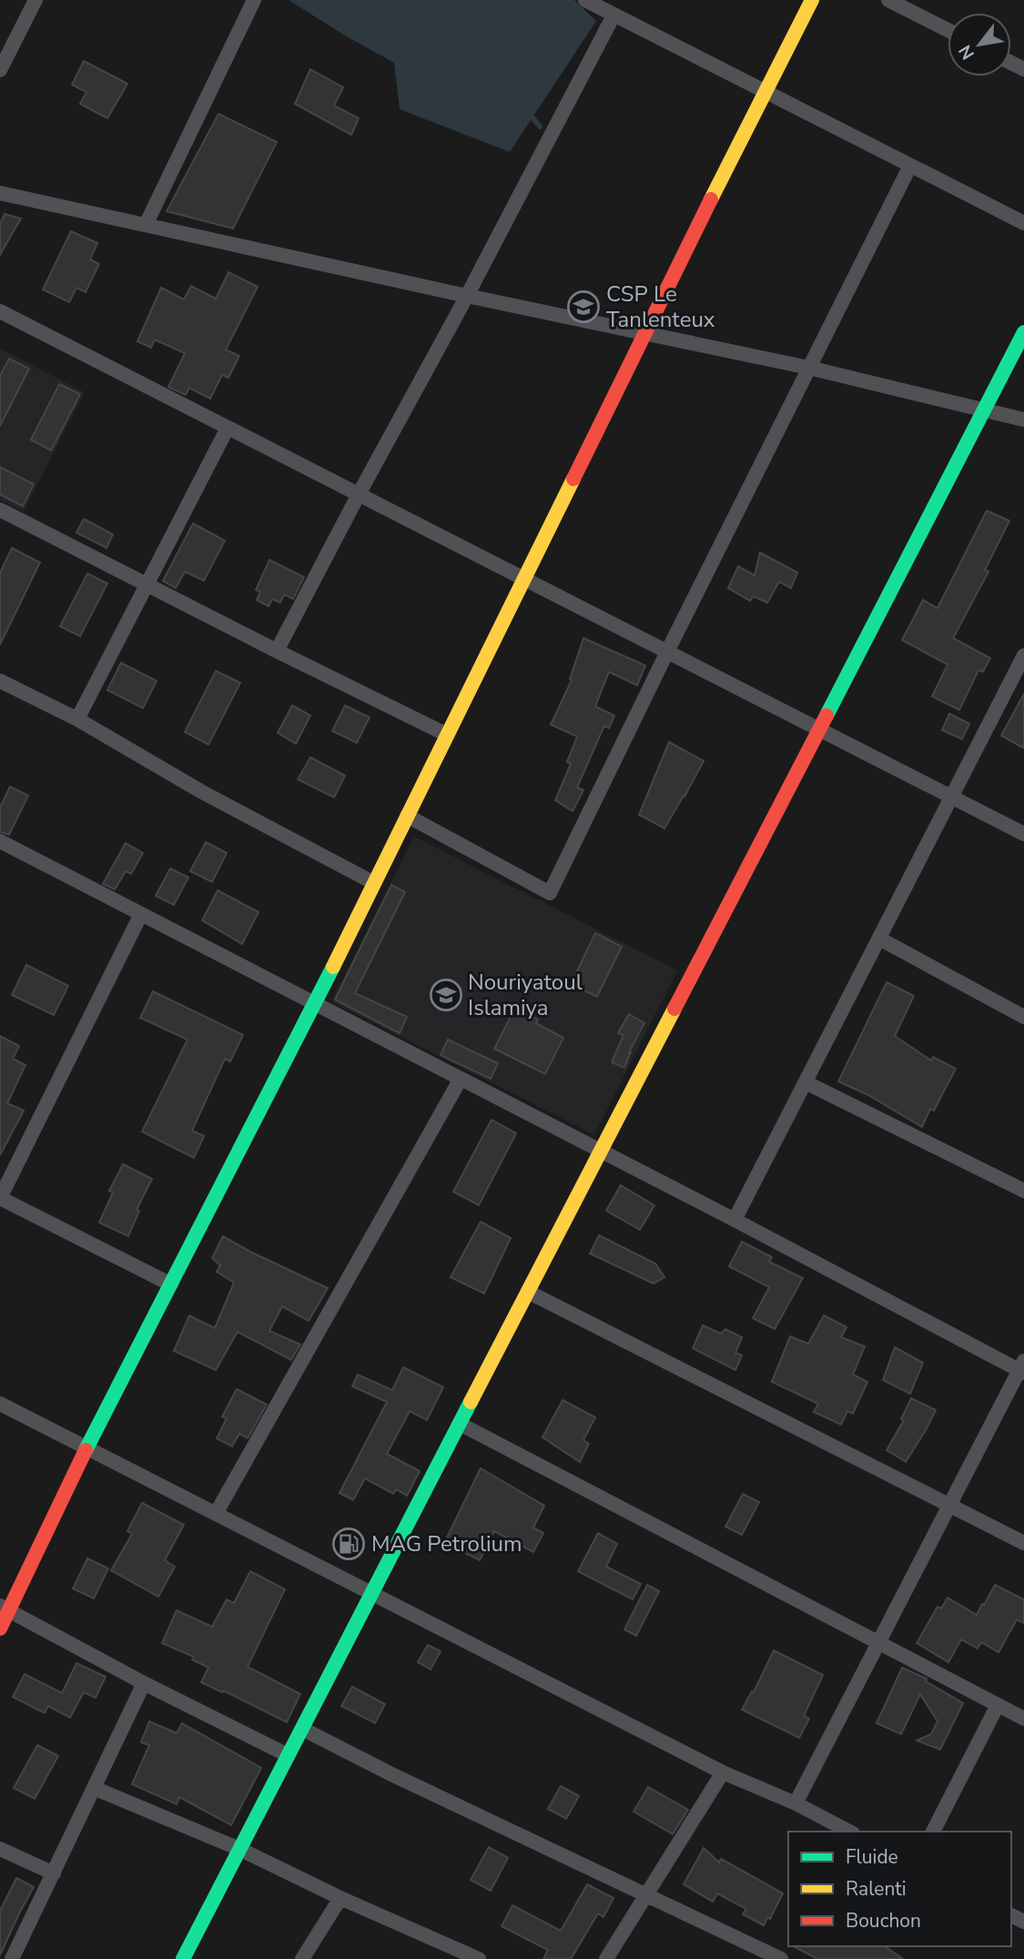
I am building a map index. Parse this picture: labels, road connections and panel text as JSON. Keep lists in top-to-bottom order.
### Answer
{
  "places": {
    "school or university": ["CSP Le Tanlenteux", "Nouriyatoul Islamiya"],
    "fuel station": ["MAG Petrolium"]
  },
  "legend": ["Fluide", "Ralenti", "Bouchon"],
  "north": "bottom left"
}
